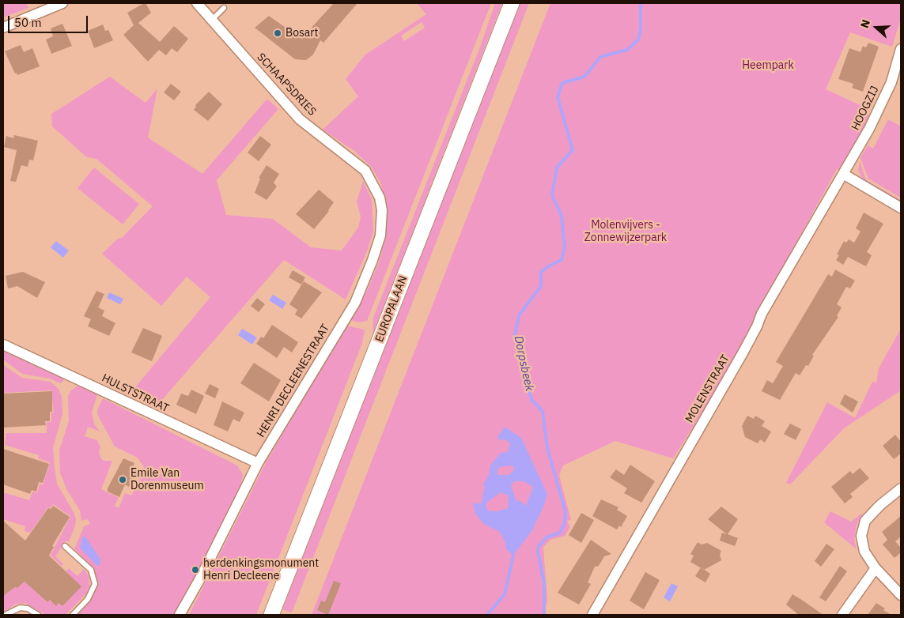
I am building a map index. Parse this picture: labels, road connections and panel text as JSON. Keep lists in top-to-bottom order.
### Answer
{
  "streets": {
    "main road": ["EUROPALAAN"],
    "street": [
      "SCHAAPSDRIES",
      "HOOGZIJ",
      "HENRI DECLEENESTRAAT",
      "MOLENSTRAAT",
      "HULSTSTRAAT"
    ]
  },
  "crossings": [
    ["SCHAAPSDRIES", "HENRI DECLEENESTRAAT"],
    ["HOOGZIJ", "MOLENSTRAAT"],
    ["HENRI DECLEENESTRAAT", "HULSTSTRAAT"]
  ],
  "water": ["Dorpsbeek"],
  "parks": ["Heempark", "Molenvijvers - Zonnewijzerpark"],
  "places": ["Bosart", "Emile Van Dorenmuseum", "herdenkingsmonument Henri Decleene"],
  "scale_bar": "50 m",
  "north": "left"
}
